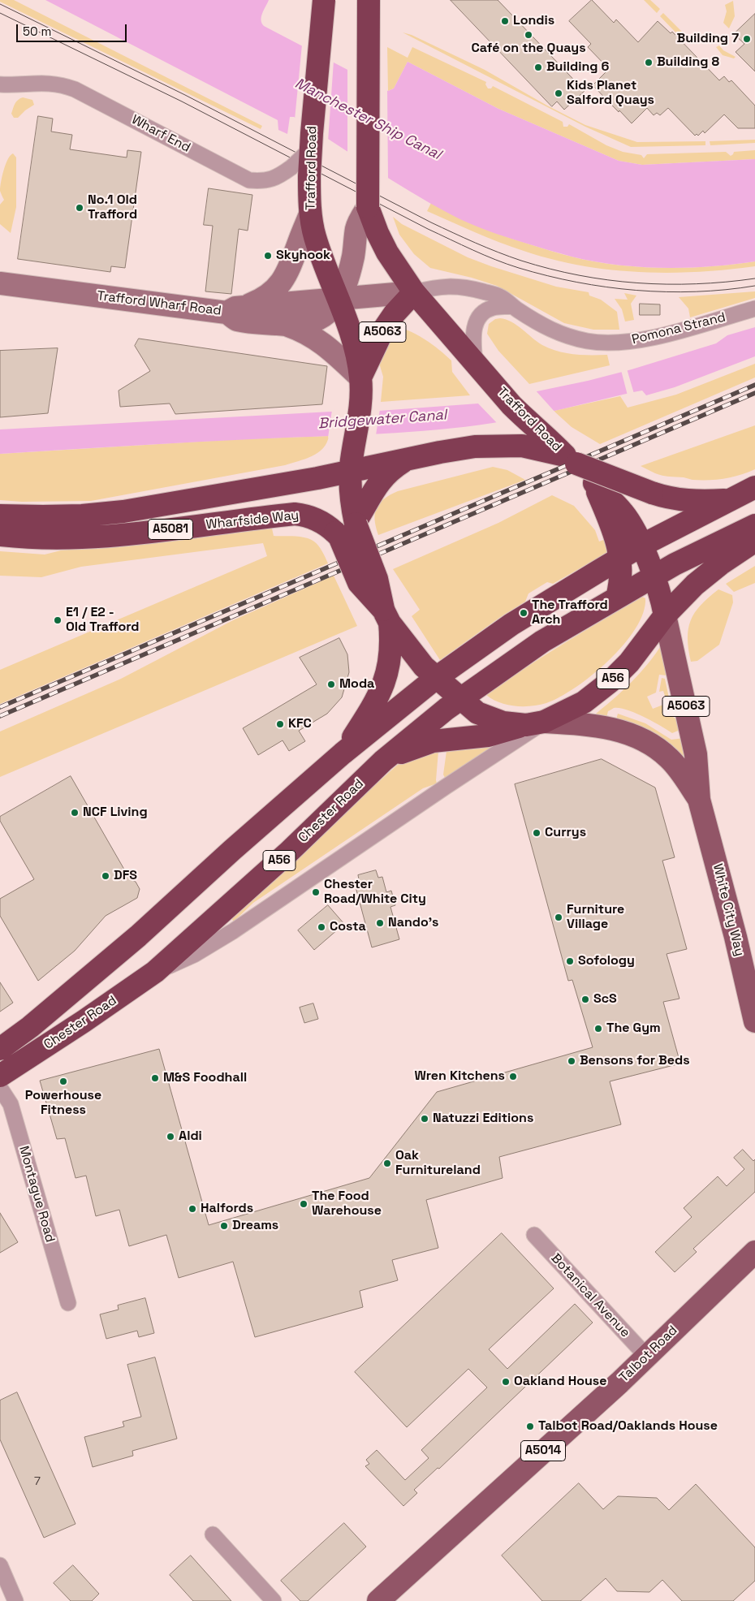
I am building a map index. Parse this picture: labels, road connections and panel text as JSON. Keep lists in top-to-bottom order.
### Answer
{
  "streets": {
    "highway": [
      "Trafford Road",
      "A5063",
      "Wharfside Way",
      "A5081",
      "A56",
      "Chester Road"
    ],
    "main road": ["White City Way", "Talbot Road", "A5014"],
    "street": [
      "Wharf End",
      "Trafford Wharf Road",
      "Pomona Strand",
      "Montague Road",
      "Botanical Avenue"
    ]
  },
  "crossings": [
    ["Wharf End", "Trafford Road"],
    ["Trafford Road", "Trafford Wharf Road"],
    ["Trafford Road", "Pomona Strand"],
    ["Trafford Road", "A5063"],
    ["Trafford Road", "A5081"],
    ["Trafford Wharf Road", "Pomona Strand"],
    ["A5063", "Wharfside Way"],
    ["A5063", "A5081"],
    ["Wharfside Way", "A56"],
    ["Wharfside Way", "Chester Road"],
    ["Wharfside Way", "White City Way"],
    ["A56", "Chester Road"],
    ["A56", "White City Way"],
    ["Botanical Avenue", "Talbot Road"]
  ],
  "water": ["Manchester Ship Canal", "Bridgewater Canal"],
  "places": [
    "Londis",
    "Café on the Quays",
    "Building 7",
    "Building 8",
    "Building 6",
    "Kids Planet Salford Quays",
    "No.1 Old Trafford",
    "Skyhook",
    "The Trafford Arch",
    "E1 / E2 - Old Trafford",
    "Moda",
    "KFC",
    "NCF Living",
    "Currys",
    "DFS",
    "Chester Road/White City",
    "Furniture Village",
    "Nando's",
    "Costa",
    "Sofology",
    "ScS",
    "The Gym",
    "Bensons for Beds",
    "Wren Kitchens",
    "M&S Foodhall",
    "Powerhouse Fitness",
    "Natuzzi Editions",
    "Aldi",
    "Oak Furnitureland",
    "The Food Warehouse",
    "Halfords",
    "Dreams",
    "Oakland House",
    "Talbot Road/Oaklands House"
  ],
  "house_numbers": ["7"],
  "scale_bar": "50 m"
}
